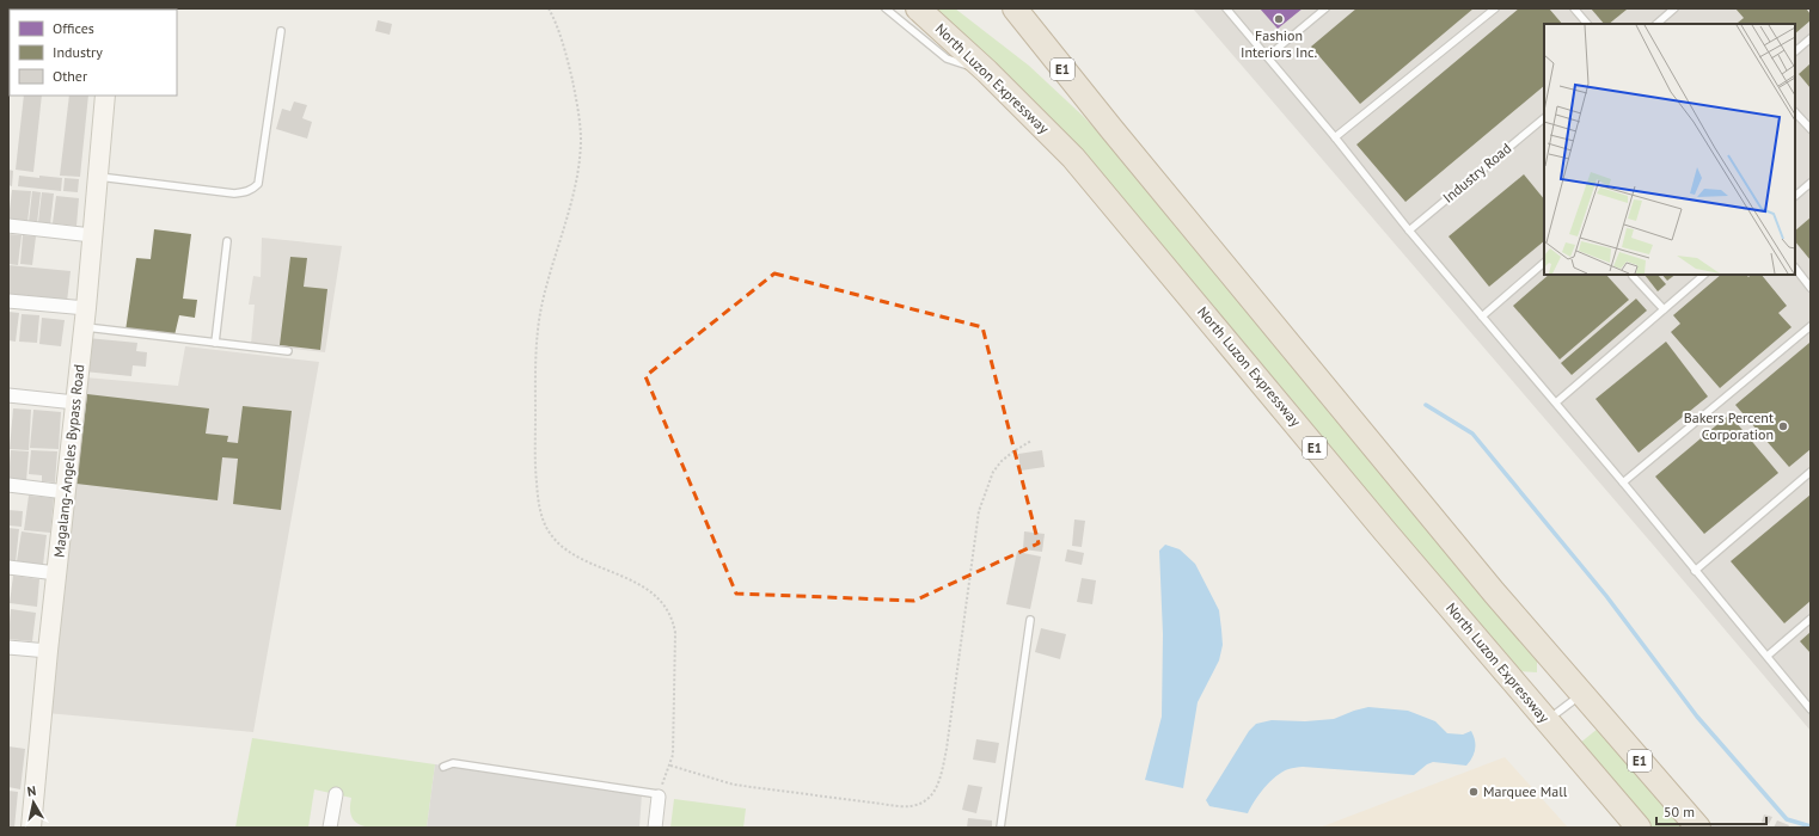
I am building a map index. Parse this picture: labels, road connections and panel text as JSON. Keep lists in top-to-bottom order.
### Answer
{
  "streets": {
    "highway": ["E1", "North Luzon Expressway"],
    "street": ["Magalang-Angeles Bypass Road"],
    "lane": ["Industry Road"]
  },
  "places": ["Fashion Interiors Inc.", "Bakers Percent Corporation", "Marquee Mall"],
  "legend": ["Offices", "Industry", "Other"],
  "scale_bar": "50 m",
  "north": "top"
}
